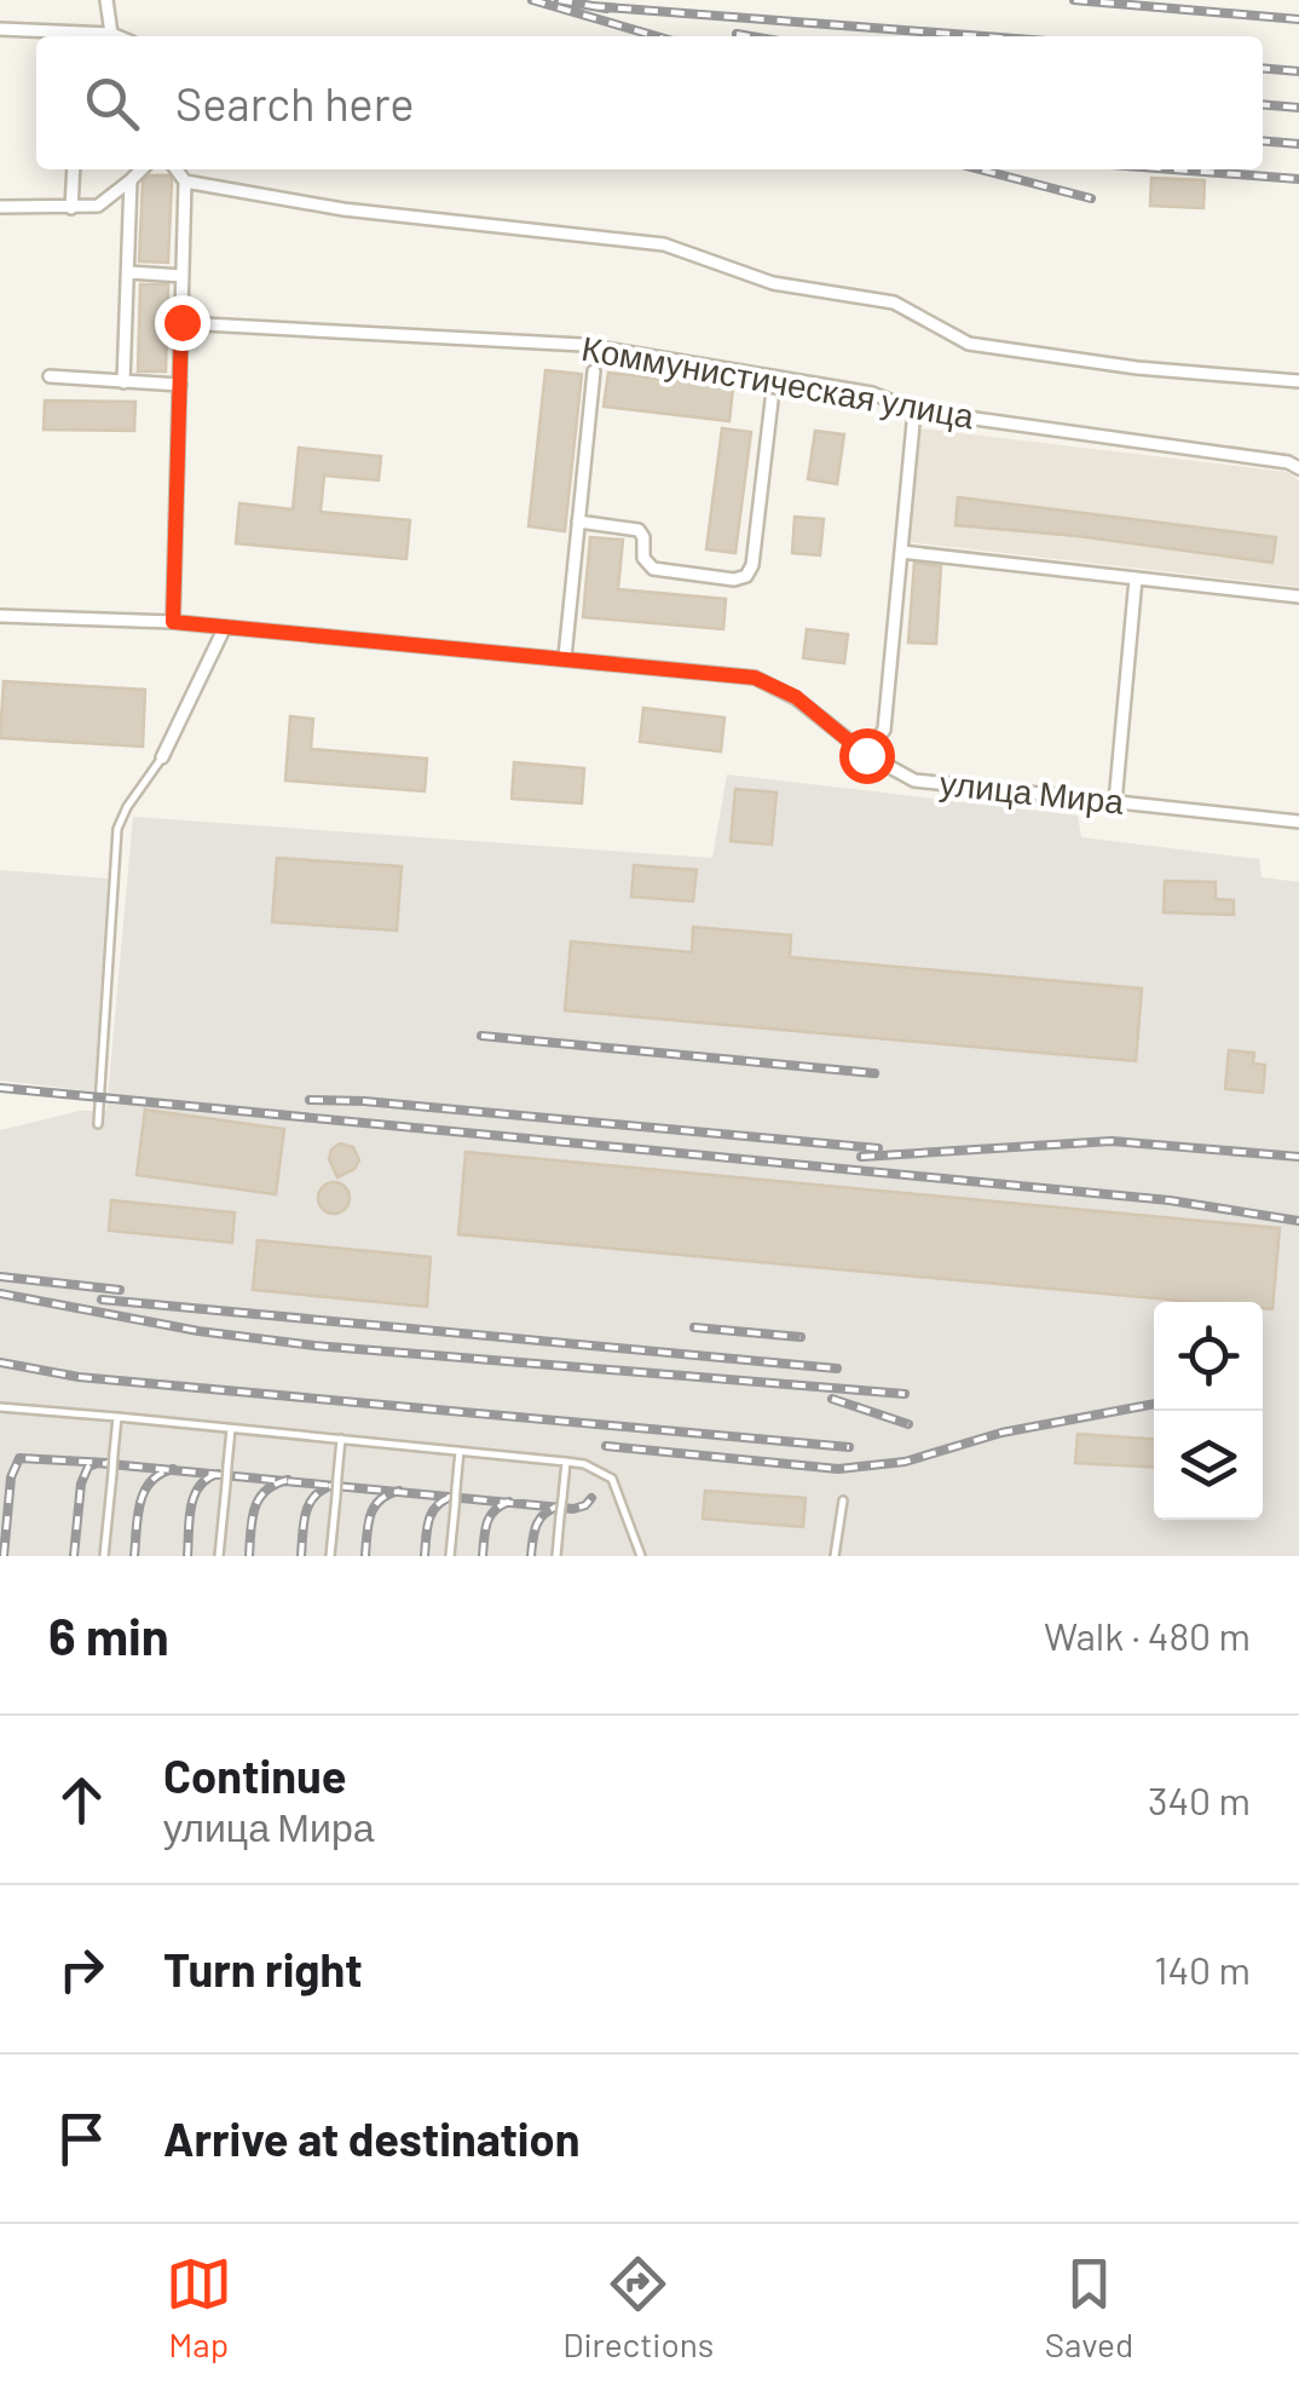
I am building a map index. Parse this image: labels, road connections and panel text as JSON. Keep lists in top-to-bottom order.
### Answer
{
  "streets": {
    "street": ["Коммунистическая улица", "улица Мира"]
  },
  "page": {
    "search": "Search here",
    "heading": ["6 min", "Walk · 480 m"],
    "list": [
      ["Continue", "улица Мира", "340 m"],
      ["Turn right", "140 m"],
      "Arrive at destination"
    ],
    "nav": ["Map", "Directions", "Saved"]
  }
}
